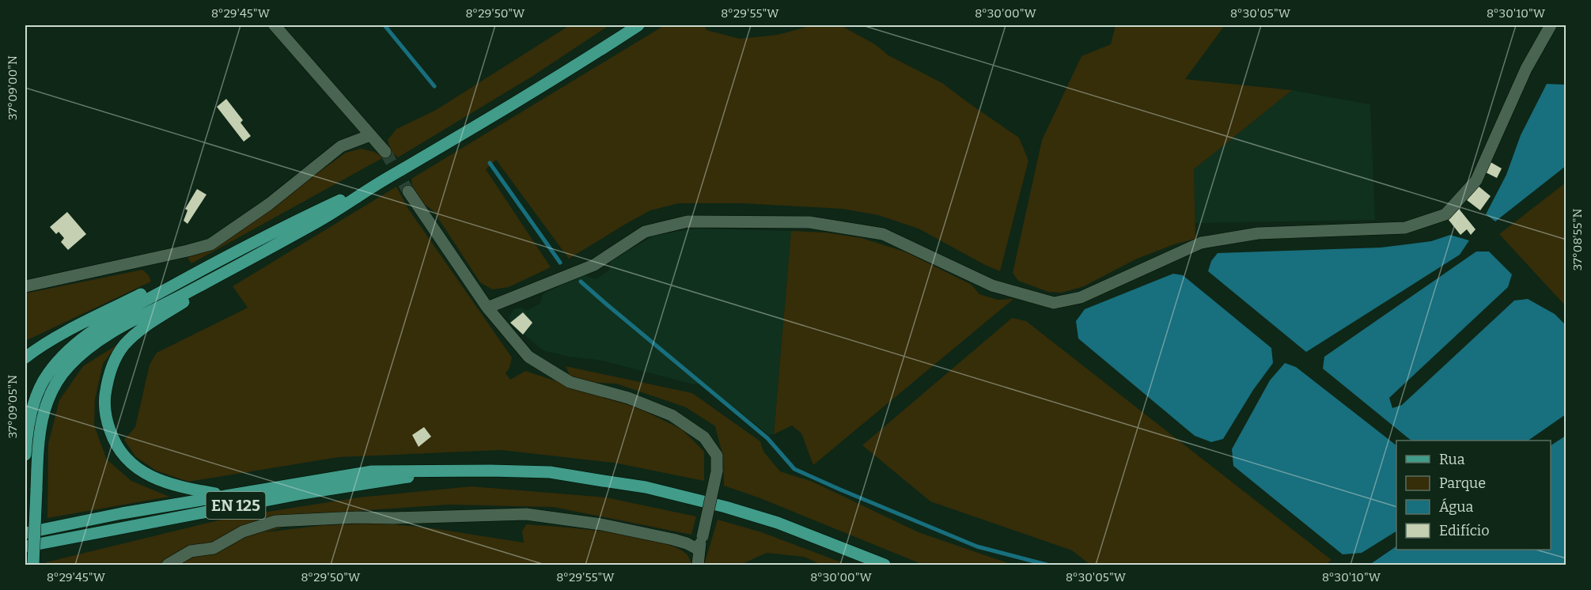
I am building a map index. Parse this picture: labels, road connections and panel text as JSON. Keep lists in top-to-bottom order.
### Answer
{
  "streets": {
    "main road": ["EN 125"]
  },
  "legend": [
    "Rua",
    "Parque",
    "Água",
    "Edifício"
  ],
  "coordinates": [
    "8°29'45\"W",
    "8°29'50\"W",
    "8°29'55\"W",
    "8°30'00\"W",
    "8°30'05\"W",
    "8°30'10\"W",
    "37°09'00\"N",
    "37°08'55\"N",
    "37°09'05\"N"
  ]
}
